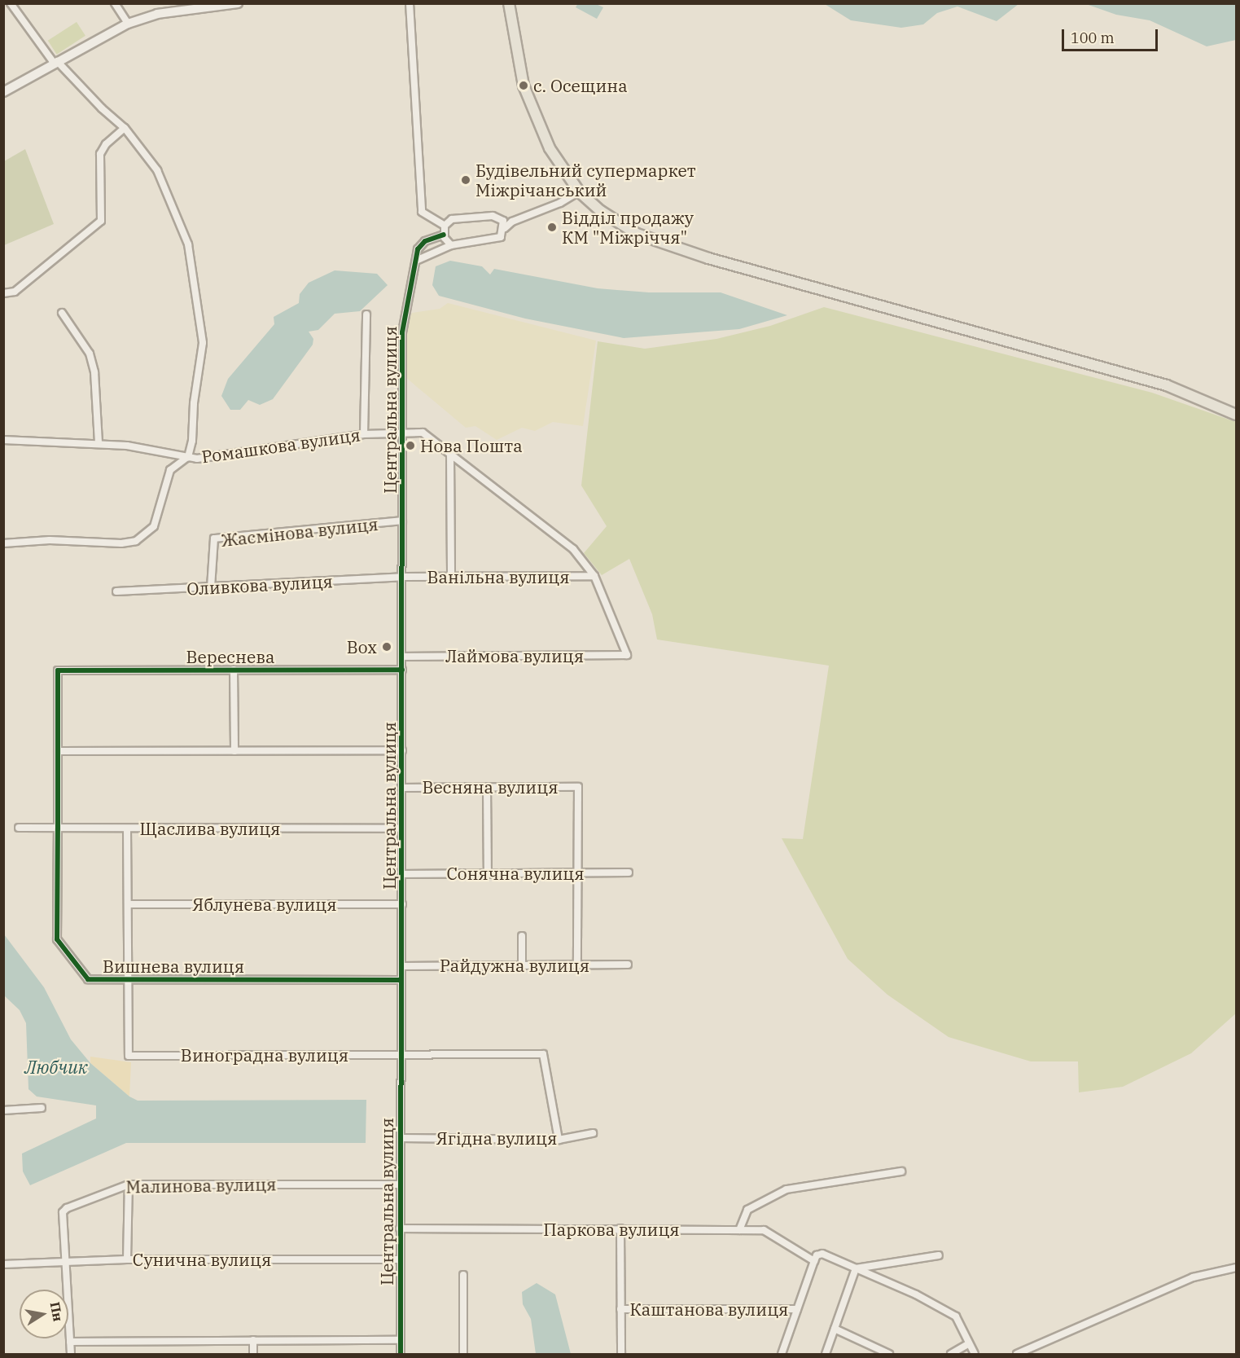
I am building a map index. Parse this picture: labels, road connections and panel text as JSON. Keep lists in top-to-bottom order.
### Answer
{
  "streets": {
    "street": [
      "Центральна вулиця",
      "Ромашкова вулиця",
      "Жасмінова вулиця",
      "Ванільна вулиця",
      "Оливкова вулиця",
      "Лаймова вулиця",
      "Вереснева",
      "Весняна вулиця",
      "Щаслива вулиця",
      "Сонячна вулиця",
      "Яблунева вулиця",
      "Райдужна вулиця",
      "Вишнева вулиця",
      "Виноградна вулиця",
      "Ягідна вулиця",
      "Малинова вулиця",
      "Паркова вулиця",
      "Сунична вулиця",
      "Каштанова вулиця"
    ]
  },
  "crossings": [
    ["Центральна вулиця", "Ромашкова вулиця"],
    ["Центральна вулиця", "Жасмінова вулиця"],
    ["Центральна вулиця", "Ванільна вулиця"],
    ["Центральна вулиця", "Оливкова вулиця"],
    ["Центральна вулиця", "Лаймова вулиця"],
    ["Центральна вулиця", "Вереснева"],
    ["Центральна вулиця", "Весняна вулиця"],
    ["Центральна вулиця", "Щаслива вулиця"],
    ["Центральна вулиця", "Сонячна вулиця"],
    ["Центральна вулиця", "Яблунева вулиця"],
    ["Центральна вулиця", "Райдужна вулиця"],
    ["Центральна вулиця", "Вишнева вулиця"],
    ["Центральна вулиця", "Виноградна вулиця"],
    ["Центральна вулиця", "Ягідна вулиця"],
    ["Центральна вулиця", "Малинова вулиця"],
    ["Центральна вулиця", "Паркова вулиця"],
    ["Центральна вулиця", "Сунична вулиця"],
    ["Ромашкова вулиця", "Ванільна вулиця"],
    ["Ромашкова вулиця", "Лаймова вулиця"],
    ["Жасмінова вулиця", "Оливкова вулиця"],
    ["Ванільна вулиця", "Оливкова вулиця"],
    ["Вереснева", "Вишнева вулиця"],
    ["Весняна вулиця", "Сонячна вулиця"],
    ["Щаслива вулиця", "Вишнева вулиця"],
    ["Вишнева вулиця", "Виноградна вулиця"],
    ["Виноградна вулиця", "Ягідна вулиця"],
    ["Малинова вулиця", "Сунична вулиця"]
  ],
  "water": ["Любчик"],
  "places": [
    "с. Осещина",
    "Будівельний супермаркет Міжрічанський",
    "Відділ продажу КМ \"Міжріччя\"",
    "Нова Пошта",
    "Box"
  ],
  "scale_bar": "100 m",
  "north": "right"
}
